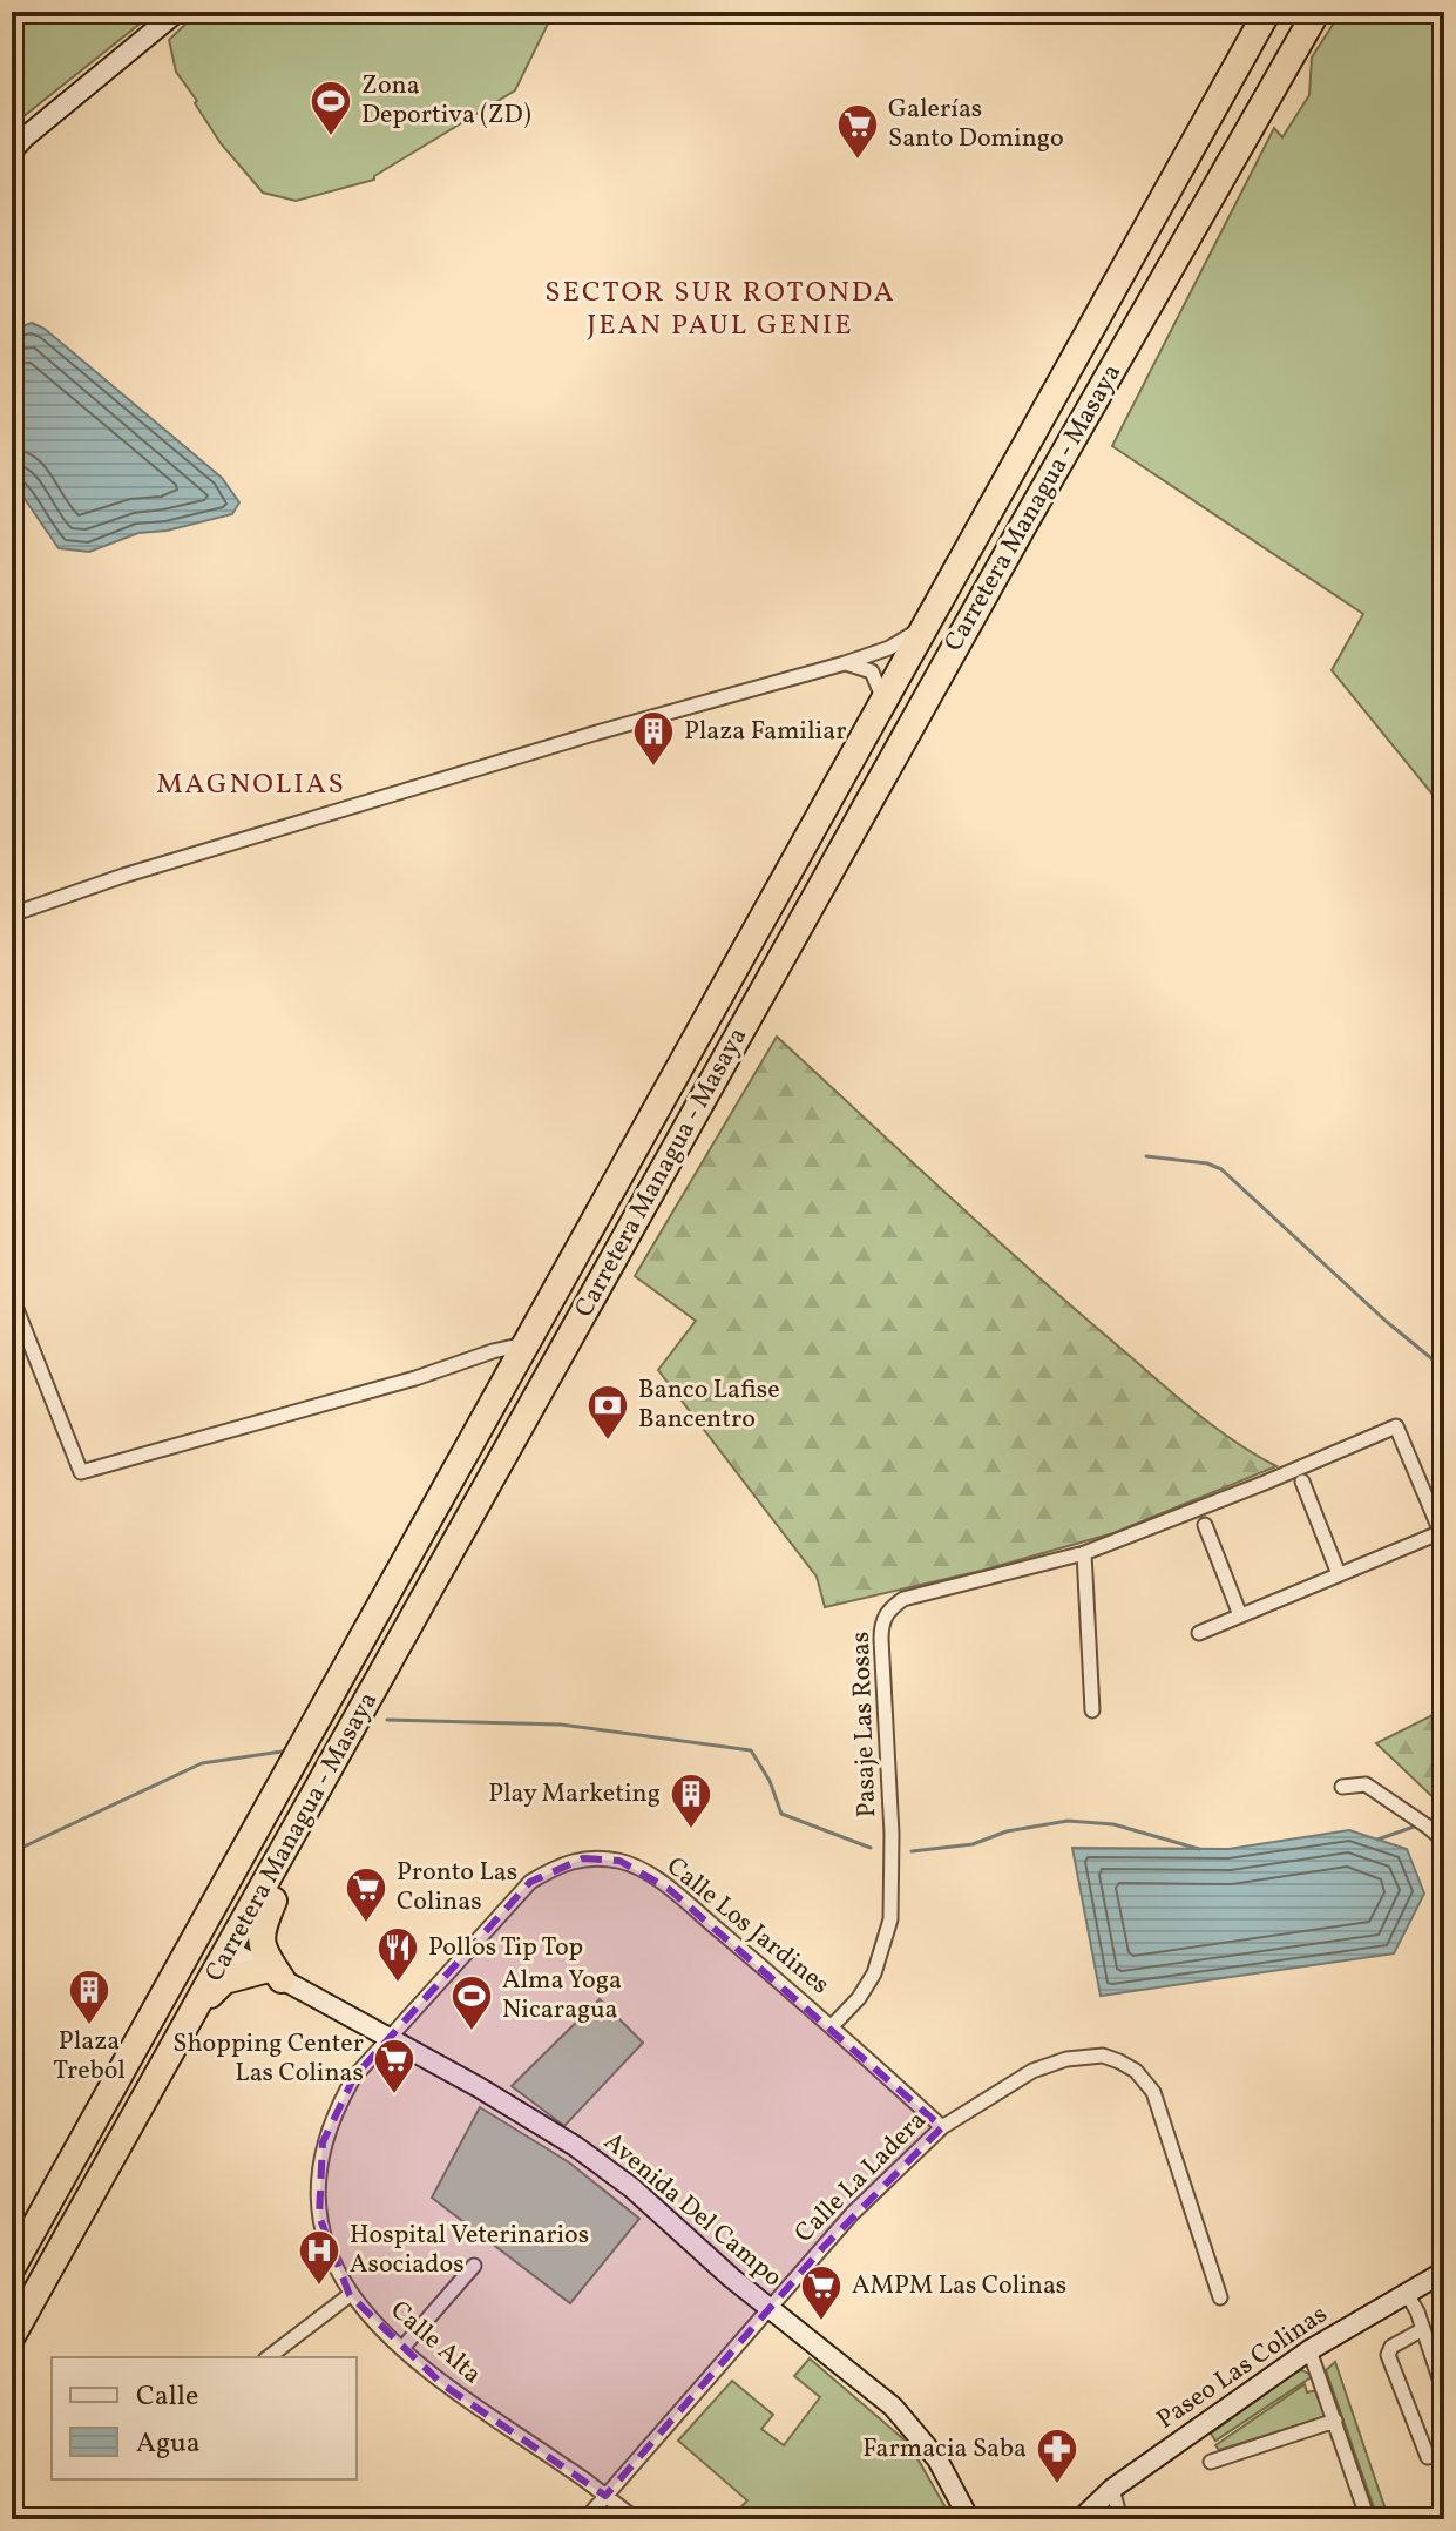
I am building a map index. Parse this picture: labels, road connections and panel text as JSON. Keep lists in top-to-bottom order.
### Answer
{
  "streets": {
    "highway": ["Carretera Managua - Masaya"],
    "street": [
      "Pasaje Las Rosas",
      "Calle Los Jardines",
      "Calle La Ladera",
      "Avenida Del Campo",
      "Calle Alta",
      "Paseo Las Colinas"
    ]
  },
  "crossings": [
    ["Carretera Managua - Masaya", "Avenida Del Campo"],
    ["Pasaje Las Rosas", "Calle Los Jardines"],
    ["Calle Los Jardines", "Calle La Ladera"],
    ["Calle Los Jardines", "Avenida Del Campo"],
    ["Calle Los Jardines", "Calle Alta"],
    ["Calle La Ladera", "Avenida Del Campo"],
    ["Calle La Ladera", "Calle Alta"],
    ["Avenida Del Campo", "Calle Alta"]
  ],
  "districts": ["SECTOR SUR ROTONDA JEAN PAUL GENIE", "MAGNOLIAS"],
  "places": {
    "sports": ["Zona Deportiva (ZD)", "Alma Yoga Nicaragua"],
    "supermarket": [
      "Galerías Santo Domingo",
      "Pronto Las Colinas",
      "Shopping Center Las Colinas",
      "AMPM Las Colinas"
    ],
    "building": ["Plaza Familiar", "Play Marketing", "Plaza Trebol"],
    "bank": ["Banco Lafise Bancentro"],
    "restaurant": ["Pollos Tip Top"],
    "hospital": ["Hospital Veterinarios Asociados"],
    "pharmacy": ["Farmacia Saba"]
  },
  "legend": ["Calle", "Agua"]
}
